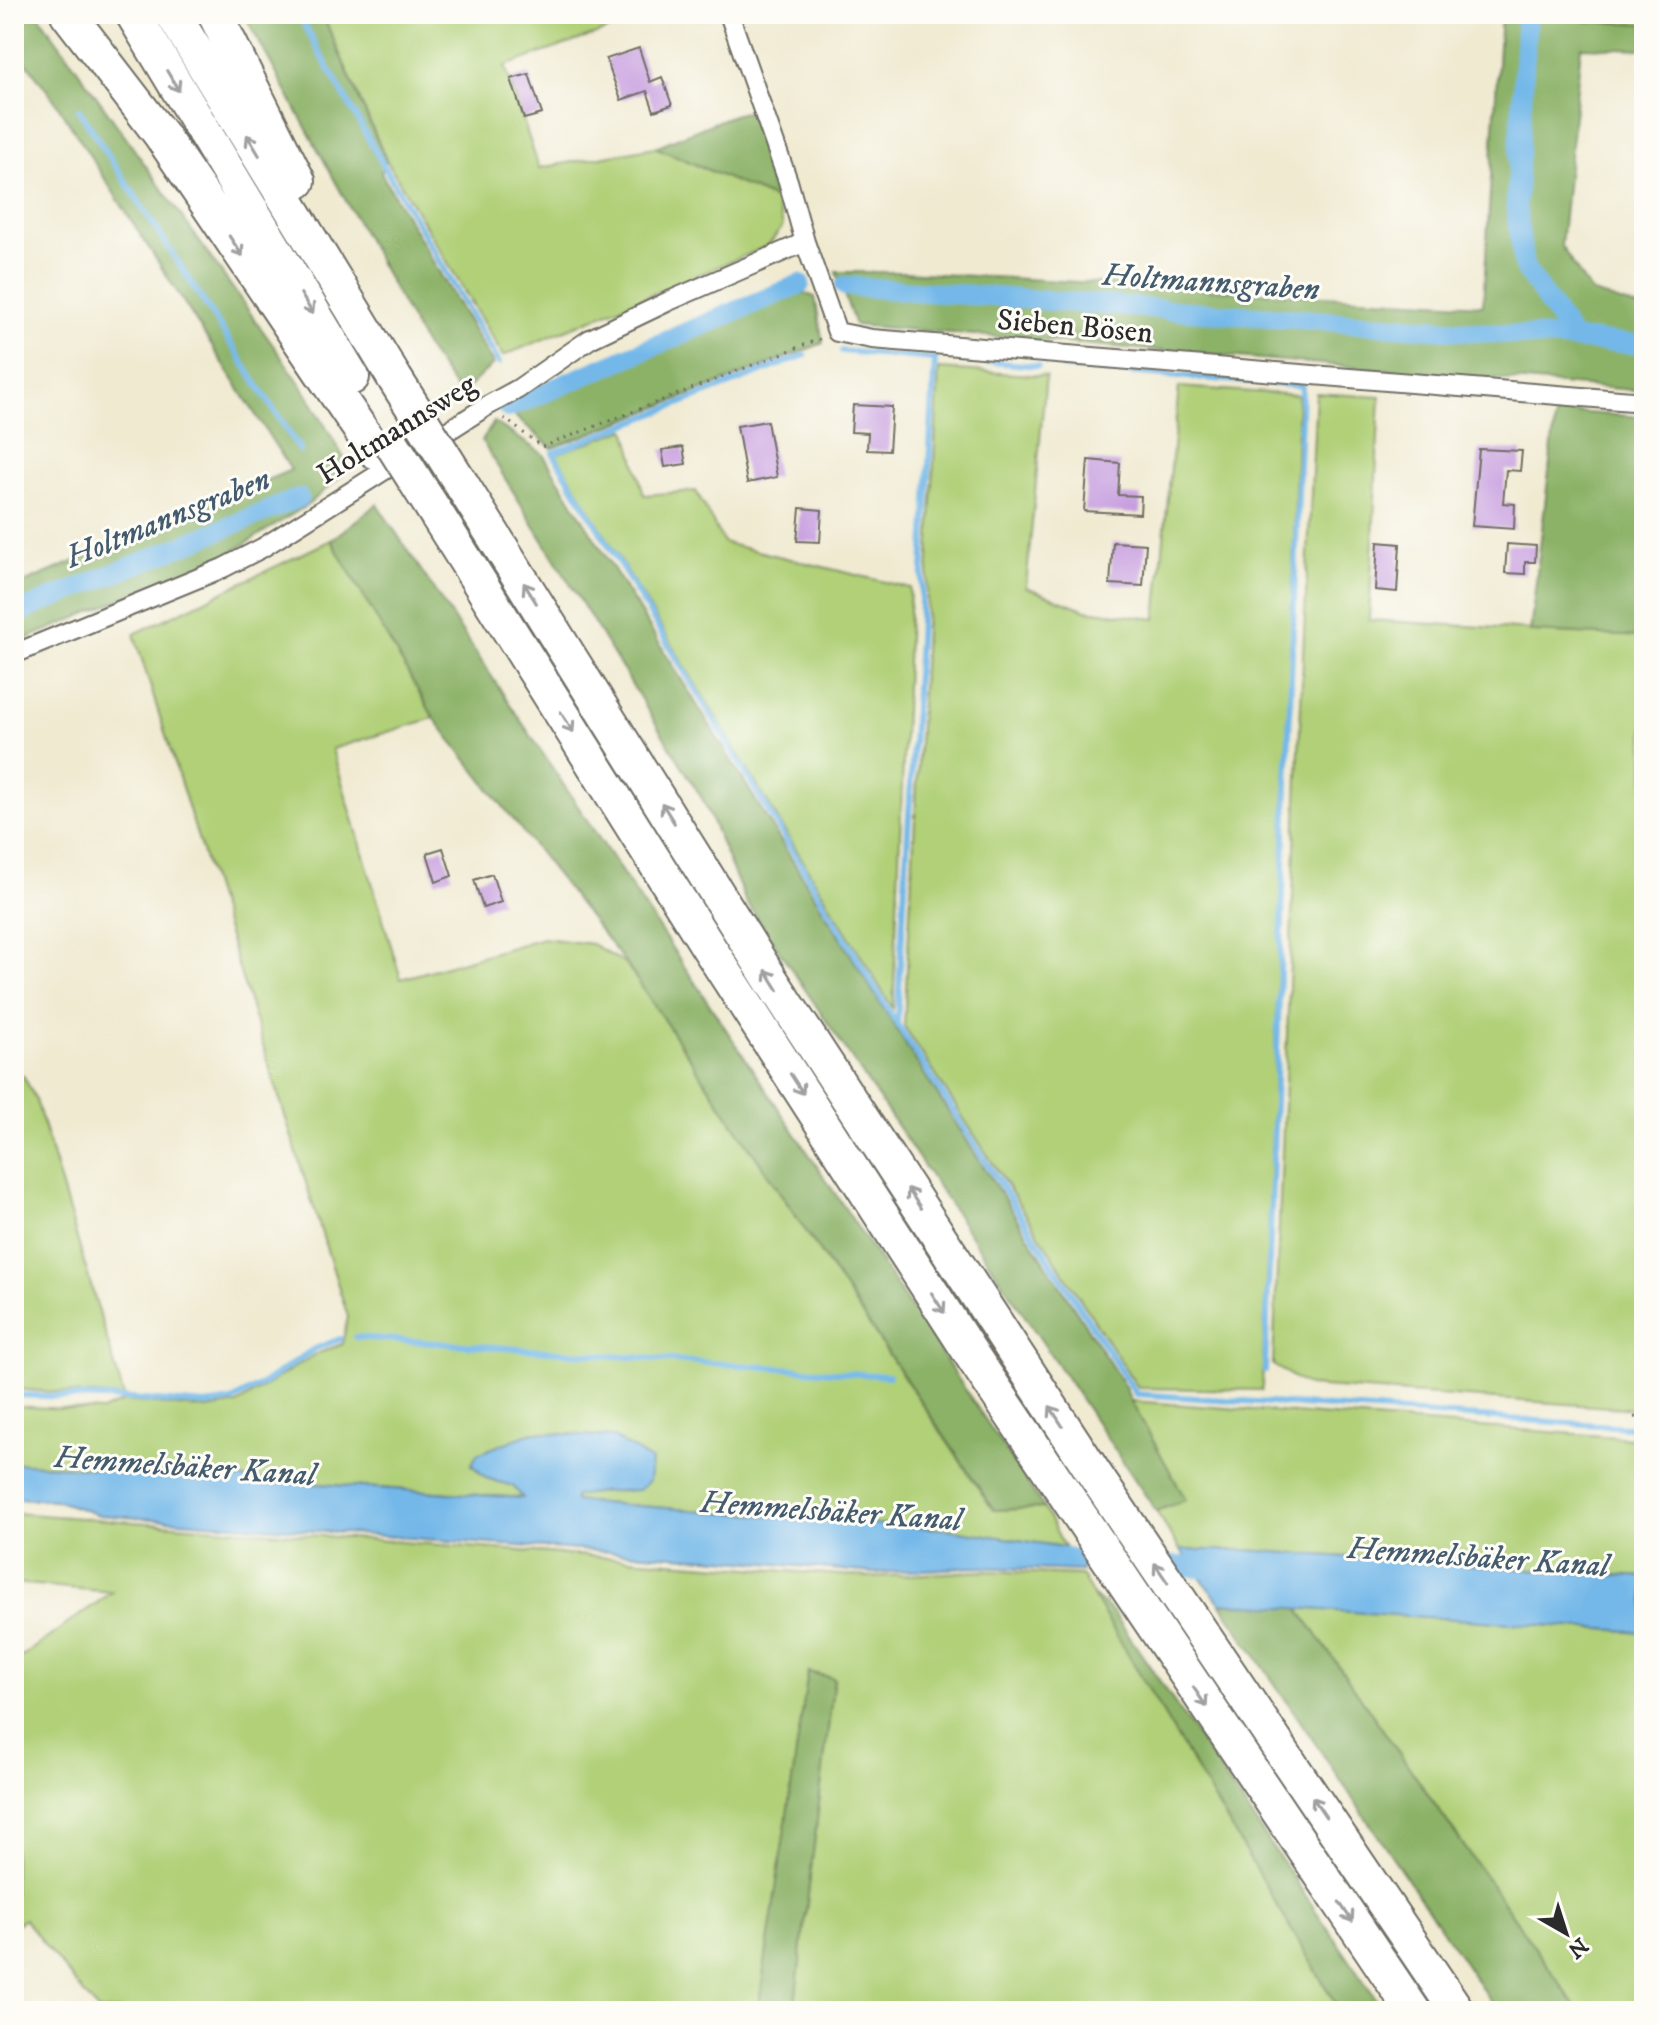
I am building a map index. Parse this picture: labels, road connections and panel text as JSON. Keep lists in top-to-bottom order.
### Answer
{
  "streets": {
    "street": ["Sieben Bösen", "Holtmannsweg"]
  },
  "water": ["Holtmannsgraben", "Hemmelsbäker Kanal"],
  "north": "bottom right"
}
